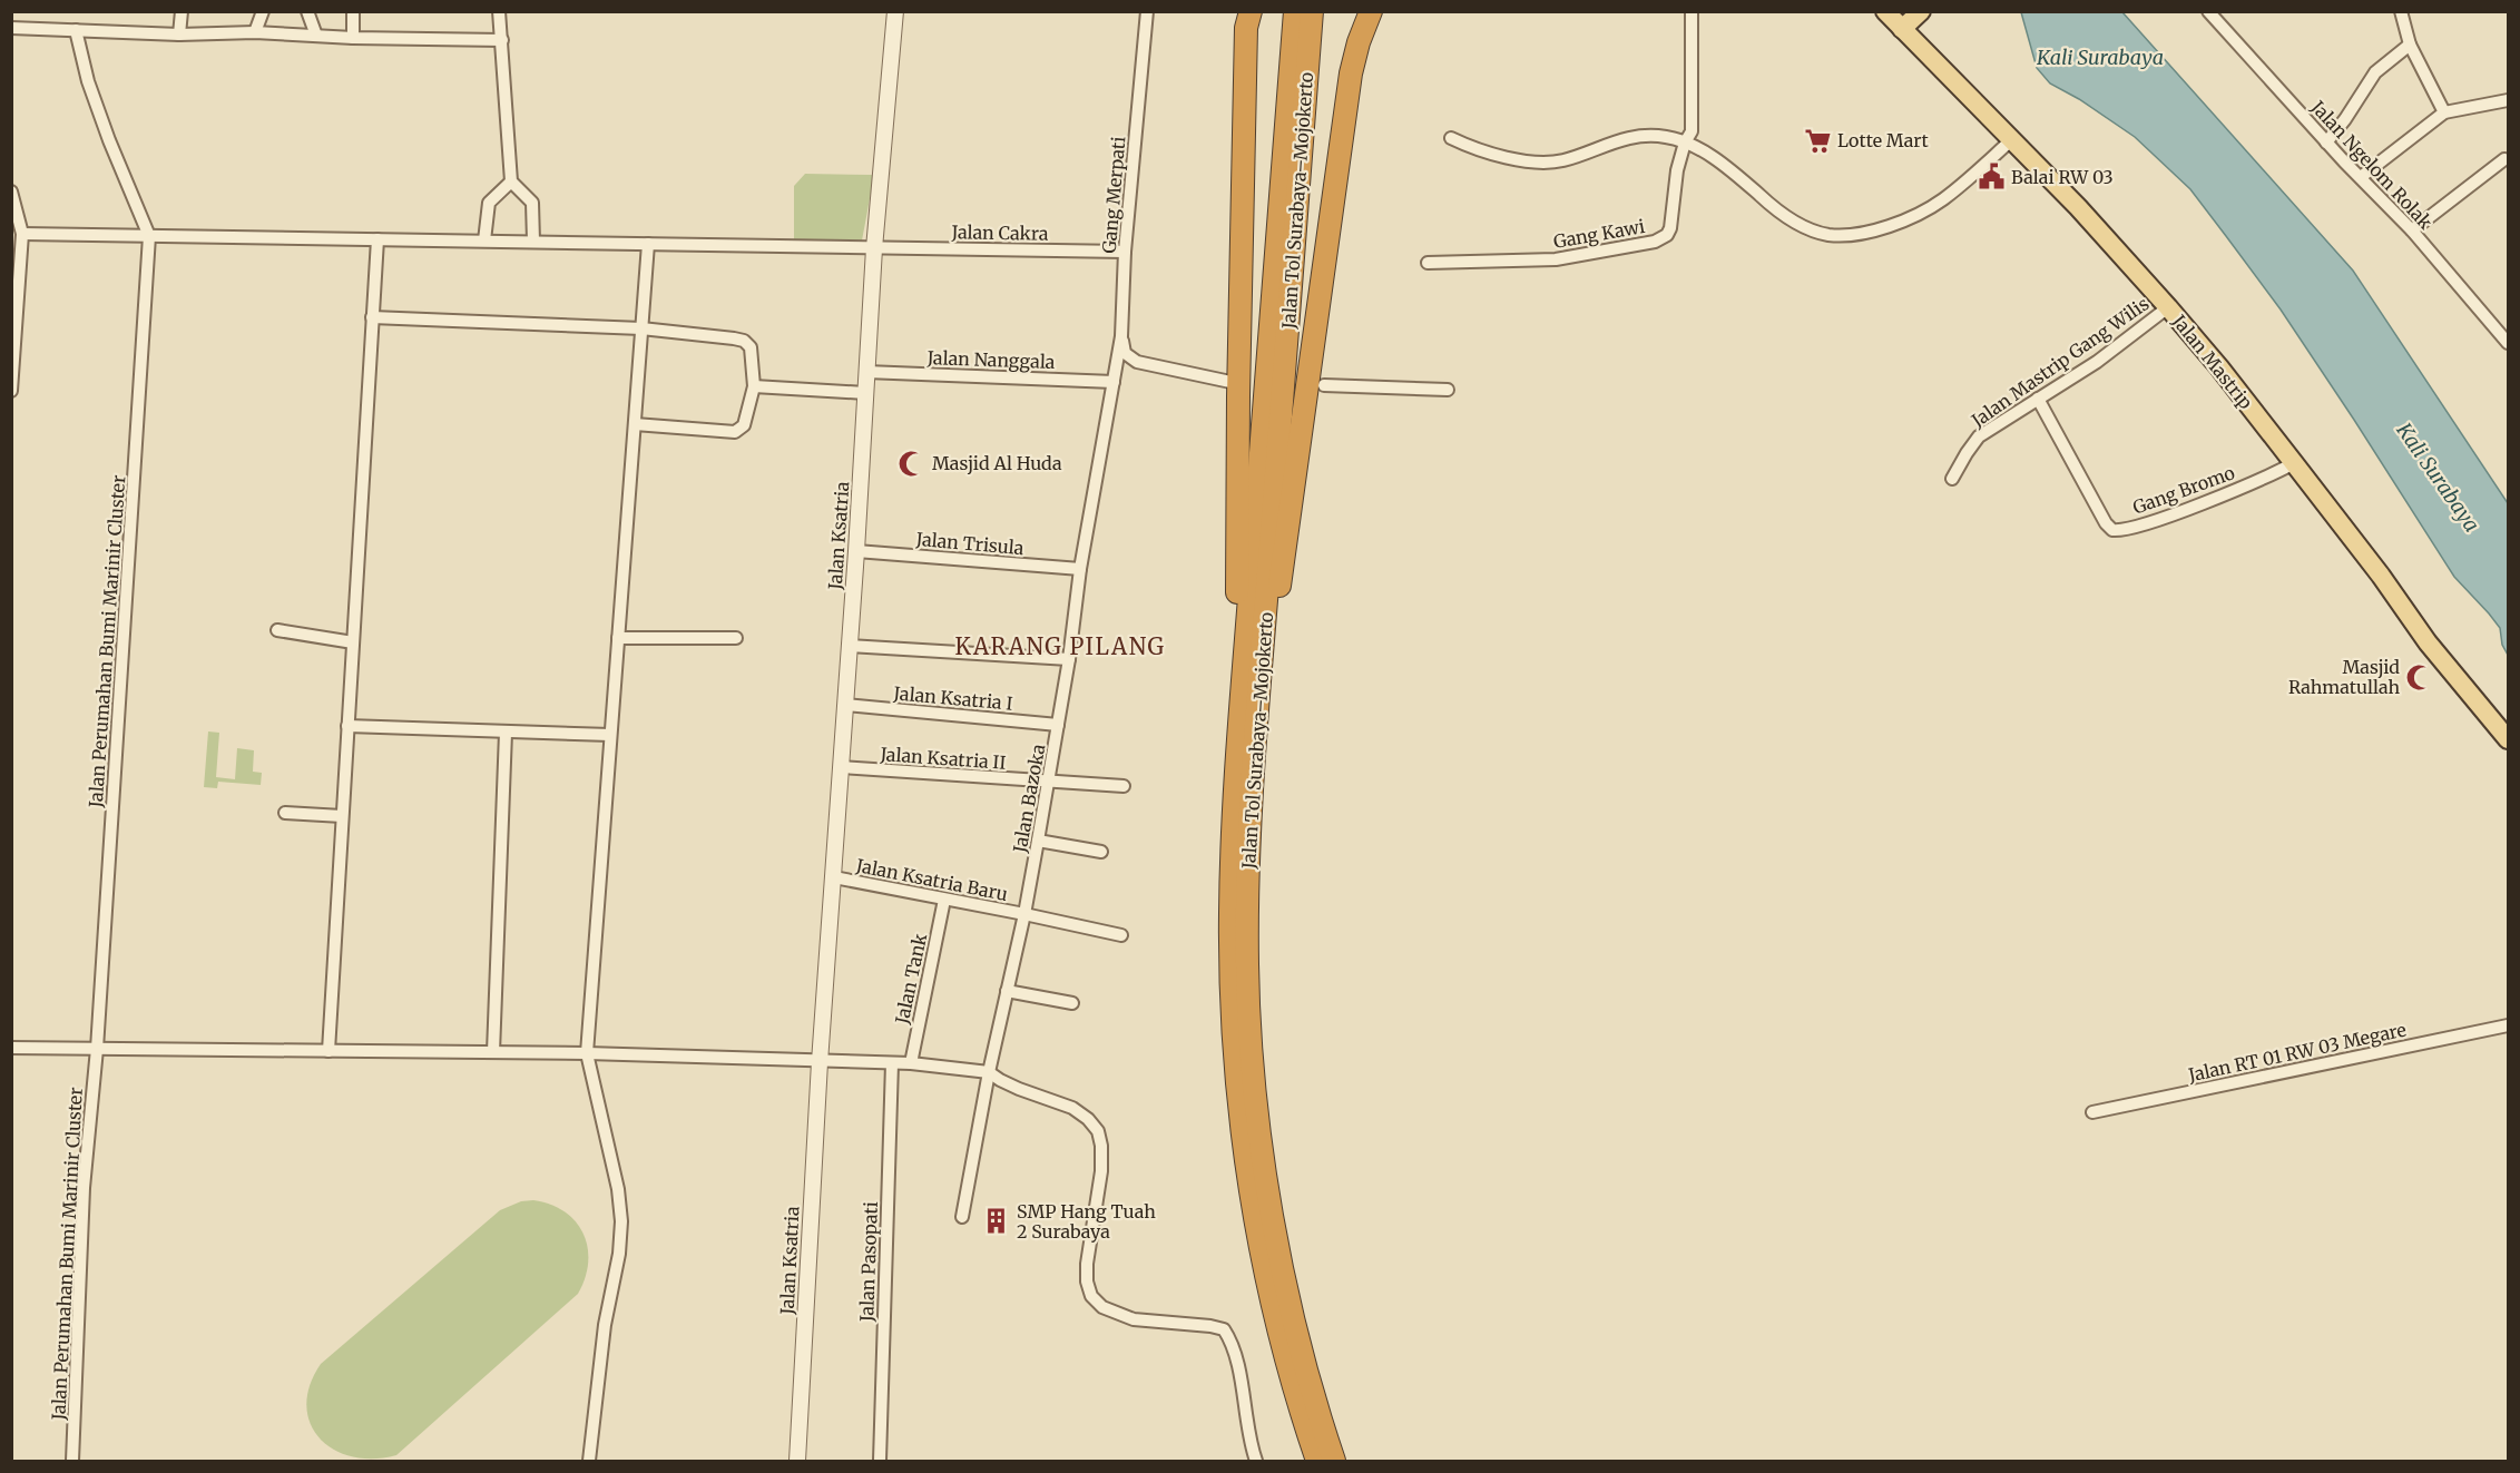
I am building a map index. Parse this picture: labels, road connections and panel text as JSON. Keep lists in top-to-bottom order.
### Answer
{
  "streets": {
    "highway": ["Jalan Tol Surabaya–Mojokerto"],
    "main road": ["Jalan Mastrip"],
    "street": [
      "Jalan Ngelom Rolak",
      "Gang Merpati",
      "Jalan Cakra",
      "Gang Kawi",
      "Jalan Nanggala",
      "Jalan Mastrip Gang Wilis",
      "Gang Bromo",
      "Jalan Ksatria",
      "Jalan Trisula",
      "Jalan Perumahan Bumi Marinir Cluster",
      "Jalan Ksatria I",
      "Jalan Ksatria II",
      "Jalan Bazoka",
      "Jalan Ksatria Baru",
      "Jalan Tank",
      "Jalan RT 01 RW 03 Megare",
      "Jalan Pasopati"
    ]
  },
  "crossings": [
    ["Gang Merpati", "Jalan Cakra"],
    ["Gang Merpati", "Jalan Nanggala"],
    ["Gang Merpati", "Jalan Bazoka"],
    ["Jalan Cakra", "Jalan Ksatria"],
    ["Jalan Nanggala", "Jalan Ksatria"],
    ["Jalan Nanggala", "Jalan Bazoka"],
    ["Jalan Mastrip Gang Wilis", "Jalan Mastrip"],
    ["Jalan Mastrip Gang Wilis", "Gang Bromo"],
    ["Jalan Mastrip", "Gang Bromo"],
    ["Jalan Ksatria", "Jalan Trisula"],
    ["Jalan Ksatria", "Jalan Ksatria I"],
    ["Jalan Ksatria", "Jalan Ksatria II"],
    ["Jalan Ksatria", "Jalan Ksatria Baru"],
    ["Jalan Trisula", "Jalan Bazoka"],
    ["Jalan Ksatria I", "Jalan Bazoka"],
    ["Jalan Ksatria II", "Jalan Bazoka"],
    ["Jalan Bazoka", "Jalan Ksatria Baru"],
    ["Jalan Ksatria Baru", "Jalan Tank"]
  ],
  "districts": ["KARANG PILANG"],
  "water": ["Kali Surabaya"],
  "places": {
    "supermarket": ["Lotte Mart"],
    "public building": ["Balai RW 03"],
    "mosque": ["Masjid Al Huda", "Masjid Rahmatullah"],
    "building": ["SMP Hang Tuah 2 Surabaya"]
  }
}
